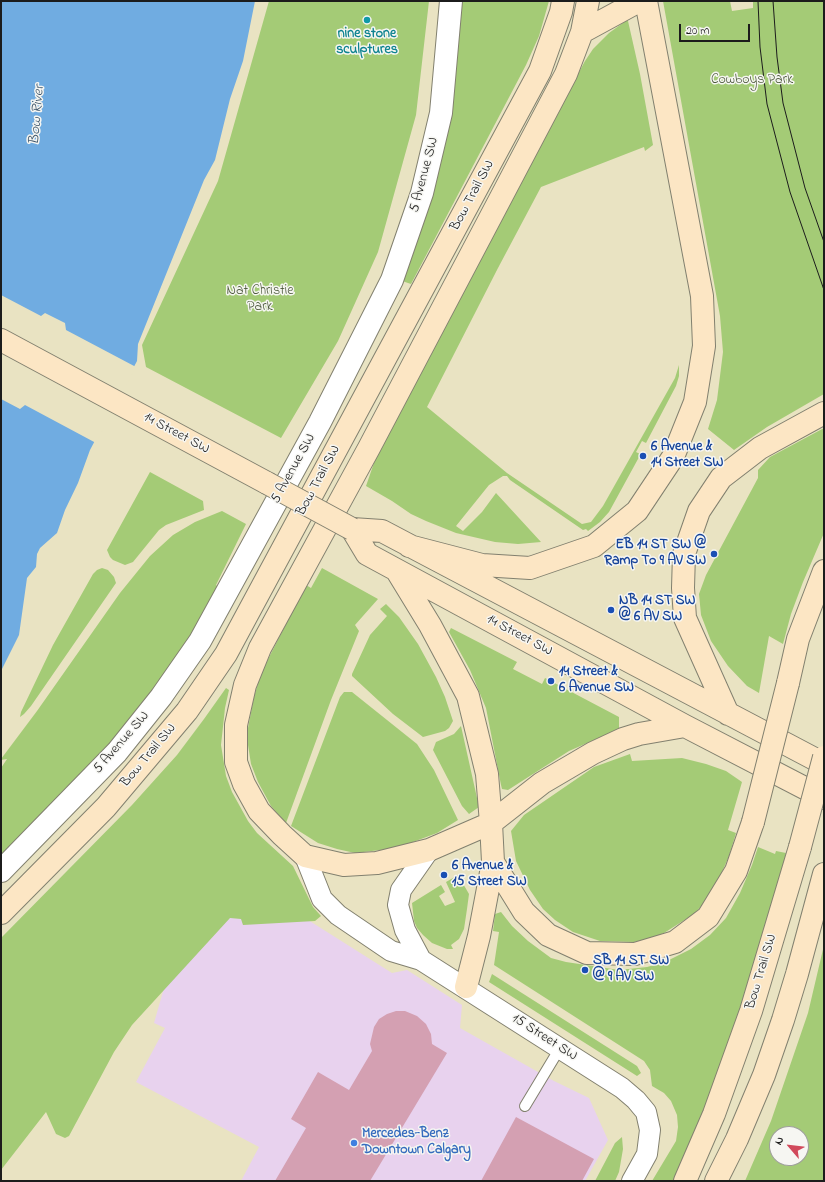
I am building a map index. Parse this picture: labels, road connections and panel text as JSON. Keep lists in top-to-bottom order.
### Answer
{
  "streets": {
    "main road": ["Bow Trail SW", "14 Street SW"],
    "street": ["5 Avenue SW", "15 Street SW"]
  },
  "water": ["Bow River"],
  "parks": ["Cowboys Park", "Nat Christie Park"],
  "places": [
    "nine stone sculptures",
    "6 Avenue & 14 Street SW",
    "EB 14 ST SW @ Ramp To 9 AV SW",
    "NB 14 ST SW @ 6 AV SW",
    "14 Street & 6 Avenue SW",
    "6 Avenue & 15 Street SW",
    "SB 14 ST SW @ 9 AV SW",
    "Mercedes-Benz Downtown Calgary"
  ],
  "scale_bar": "20 m",
  "north": "top left"
}
